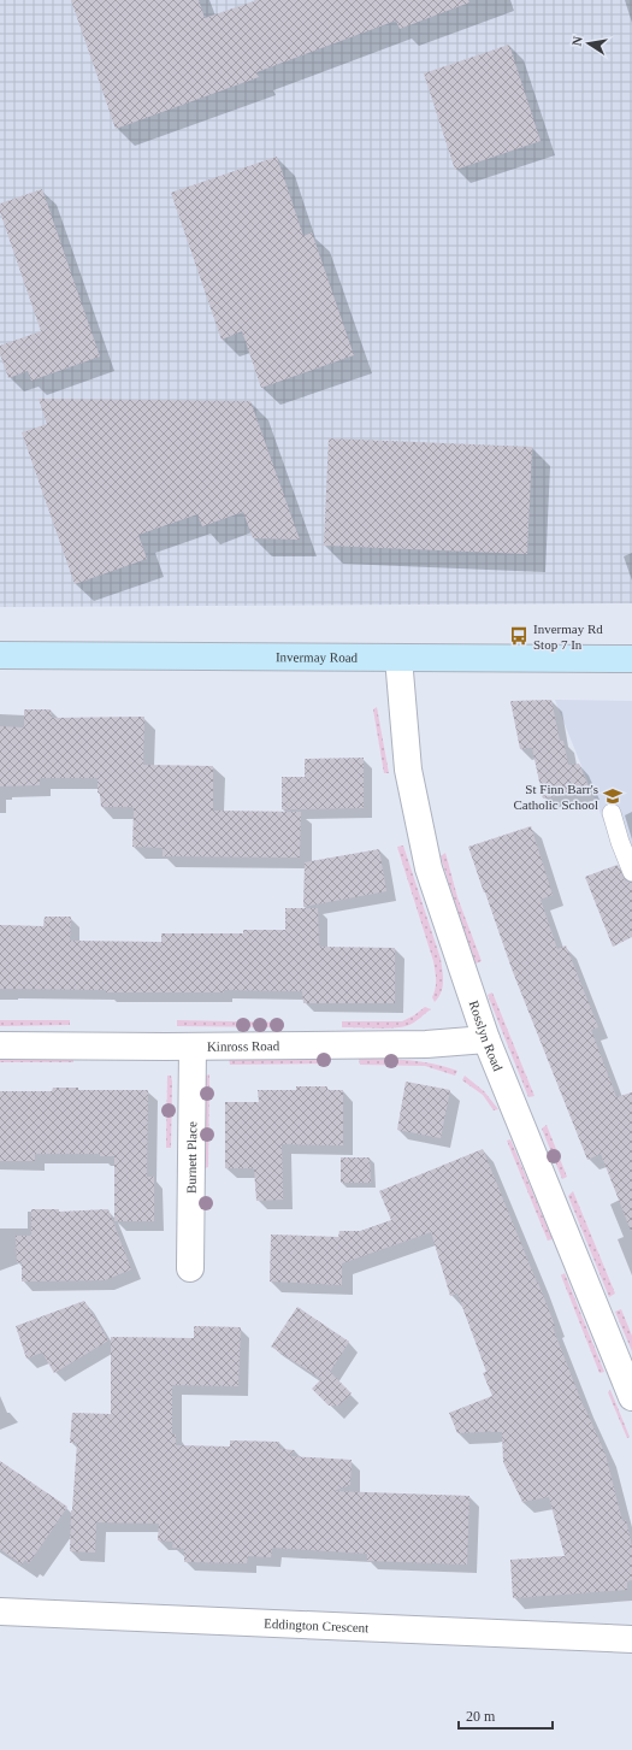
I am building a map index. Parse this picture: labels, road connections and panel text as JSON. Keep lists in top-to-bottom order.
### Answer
{
  "streets": {
    "main road": ["Invermay Road"],
    "street": [
      "Rosslyn Road",
      "Kinross Road",
      "Burnett Place",
      "Eddington Crescent"
    ]
  },
  "crossings": [
    ["Invermay Road", "Rosslyn Road"],
    ["Rosslyn Road", "Kinross Road"],
    ["Kinross Road", "Burnett Place"]
  ],
  "places": {
    "bus stop": ["Invermay Rd Stop 7 In"],
    "school or university": ["St Finn Barr's Catholic School"]
  },
  "scale_bar": "20 m",
  "north": "left"
}
